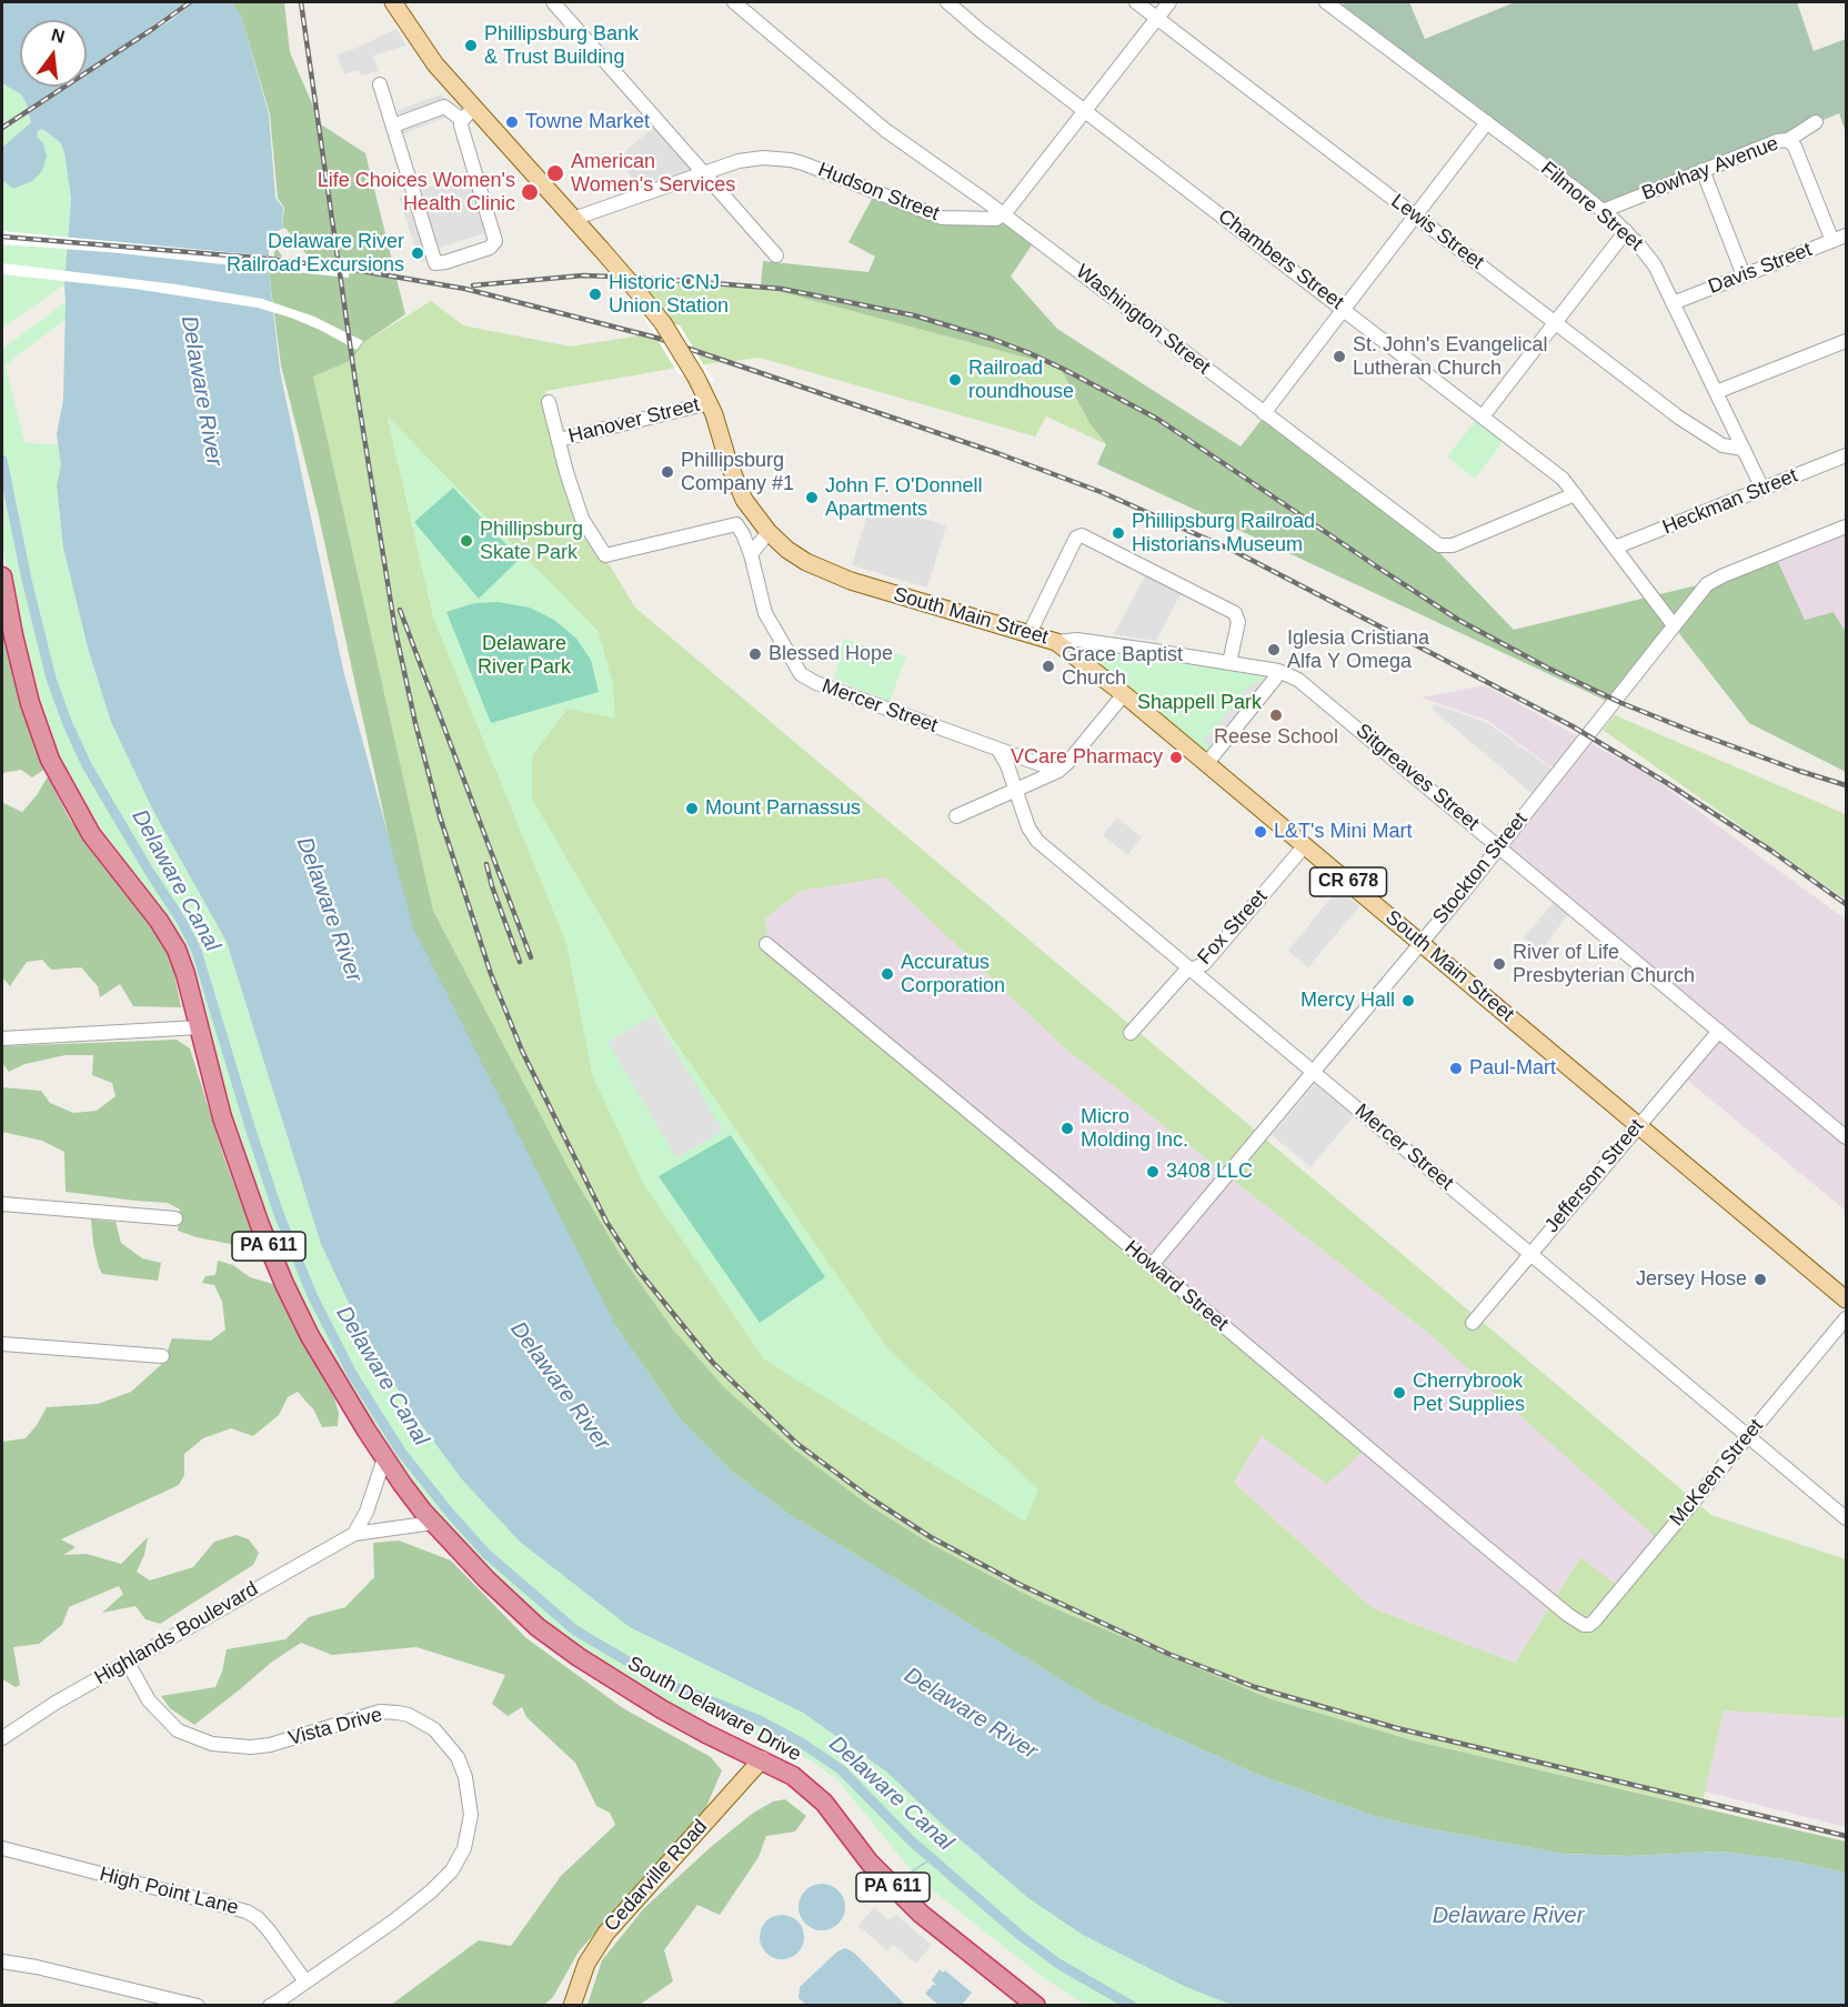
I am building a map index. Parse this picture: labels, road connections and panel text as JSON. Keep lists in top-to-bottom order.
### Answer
{
  "streets": {
    "highway": ["PA 611", "South Delaware Drive"],
    "main road": ["South Main Street", "CR 678", "Cedarville Road"],
    "street": [
      "Bowhay Avenue",
      "Hudson Street",
      "Filmore Street",
      "Lewis Street",
      "Chambers Street",
      "Davis Street",
      "Washington Street",
      "Hanover Street",
      "Heckman Street",
      "Mercer Street",
      "Sitgreaves Street",
      "Stockton Street",
      "Fox Street",
      "Jefferson Street",
      "Howard Street",
      "McKeen Street",
      "Highlands Boulevard",
      "Vista Drive",
      "High Point Lane"
    ]
  },
  "crossings": [
    ["Bowhay Avenue", "Filmore Street"],
    ["Hudson Street", "Washington Street"],
    ["Hudson Street", "South Main Street"],
    ["Filmore Street", "Lewis Street"],
    ["Filmore Street", "Davis Street"],
    ["Filmore Street", "Heckman Street"],
    ["Chambers Street", "Washington Street"],
    ["Chambers Street", "Heckman Street"],
    ["Chambers Street", "Stockton Street"],
    ["Hanover Street", "South Main Street"],
    ["Hanover Street", "Mercer Street"],
    ["South Main Street", "Sitgreaves Street"],
    ["South Main Street", "Stockton Street"],
    ["South Main Street", "Fox Street"],
    ["South Main Street", "Jefferson Street"],
    ["Mercer Street", "Stockton Street"],
    ["Mercer Street", "Fox Street"],
    ["Mercer Street", "Jefferson Street"],
    ["Mercer Street", "McKeen Street"],
    ["Sitgreaves Street", "Stockton Street"],
    ["Sitgreaves Street", "Jefferson Street"],
    ["Stockton Street", "Howard Street"],
    ["Howard Street", "McKeen Street"],
    ["Highlands Boulevard", "South Delaware Drive"],
    ["Highlands Boulevard", "Vista Drive"],
    ["South Delaware Drive", "Cedarville Road"],
    ["Vista Drive", "High Point Lane"]
  ],
  "water": ["Delaware River", "Delaware Canal"],
  "parks": ["Delaware River Park", "Shappell Park"],
  "places": [
    "Phillipsburg Bank & Trust Building",
    "Towne Market",
    "American Women's Services",
    "Life Choices Women's Health Clinic",
    "Delaware River Railroad Excursions",
    "Historic CNJ Union Station",
    "St. John's Evangelical Lutheran Church",
    "Railroad roundhouse",
    "Phillipsburg Company #1",
    "John F. O'Donnell Apartments",
    "Phillipsburg Railroad Historians Museum",
    "Phillipsburg Skate Park",
    "Iglesia Cristiana Alfa Y Omega",
    "Blessed Hope",
    "Grace Baptist Church",
    "Reese School",
    "VCare Pharmacy",
    "Mount Parnassus",
    "L&T's Mini Mart",
    "River of Life Presbyterian Church",
    "Accuratus Corporation",
    "Mercy Hall",
    "Paul-Mart",
    "Micro Molding Inc.",
    "3408 LLC",
    "Jersey Hose",
    "Cherrybrook Pet Supplies"
  ],
  "north": "top"
}
